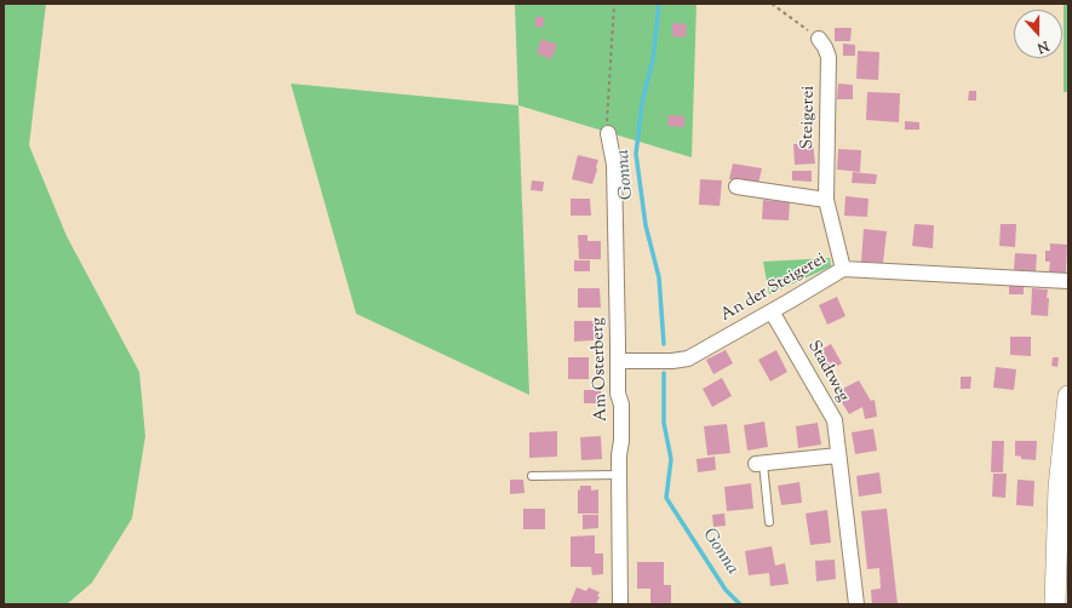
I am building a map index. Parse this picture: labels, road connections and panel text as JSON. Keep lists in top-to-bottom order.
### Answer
{
  "streets": {
    "street": [
      "Steigerei",
      "An der Steigerei",
      "Am Osterberg",
      "Stadtweg"
    ]
  },
  "crossings": [
    ["Steigerei", "An der Steigerei"],
    ["An der Steigerei", "Am Osterberg"],
    ["An der Steigerei", "Stadtweg"]
  ],
  "water": ["Gonna"],
  "north": "bottom"
}
